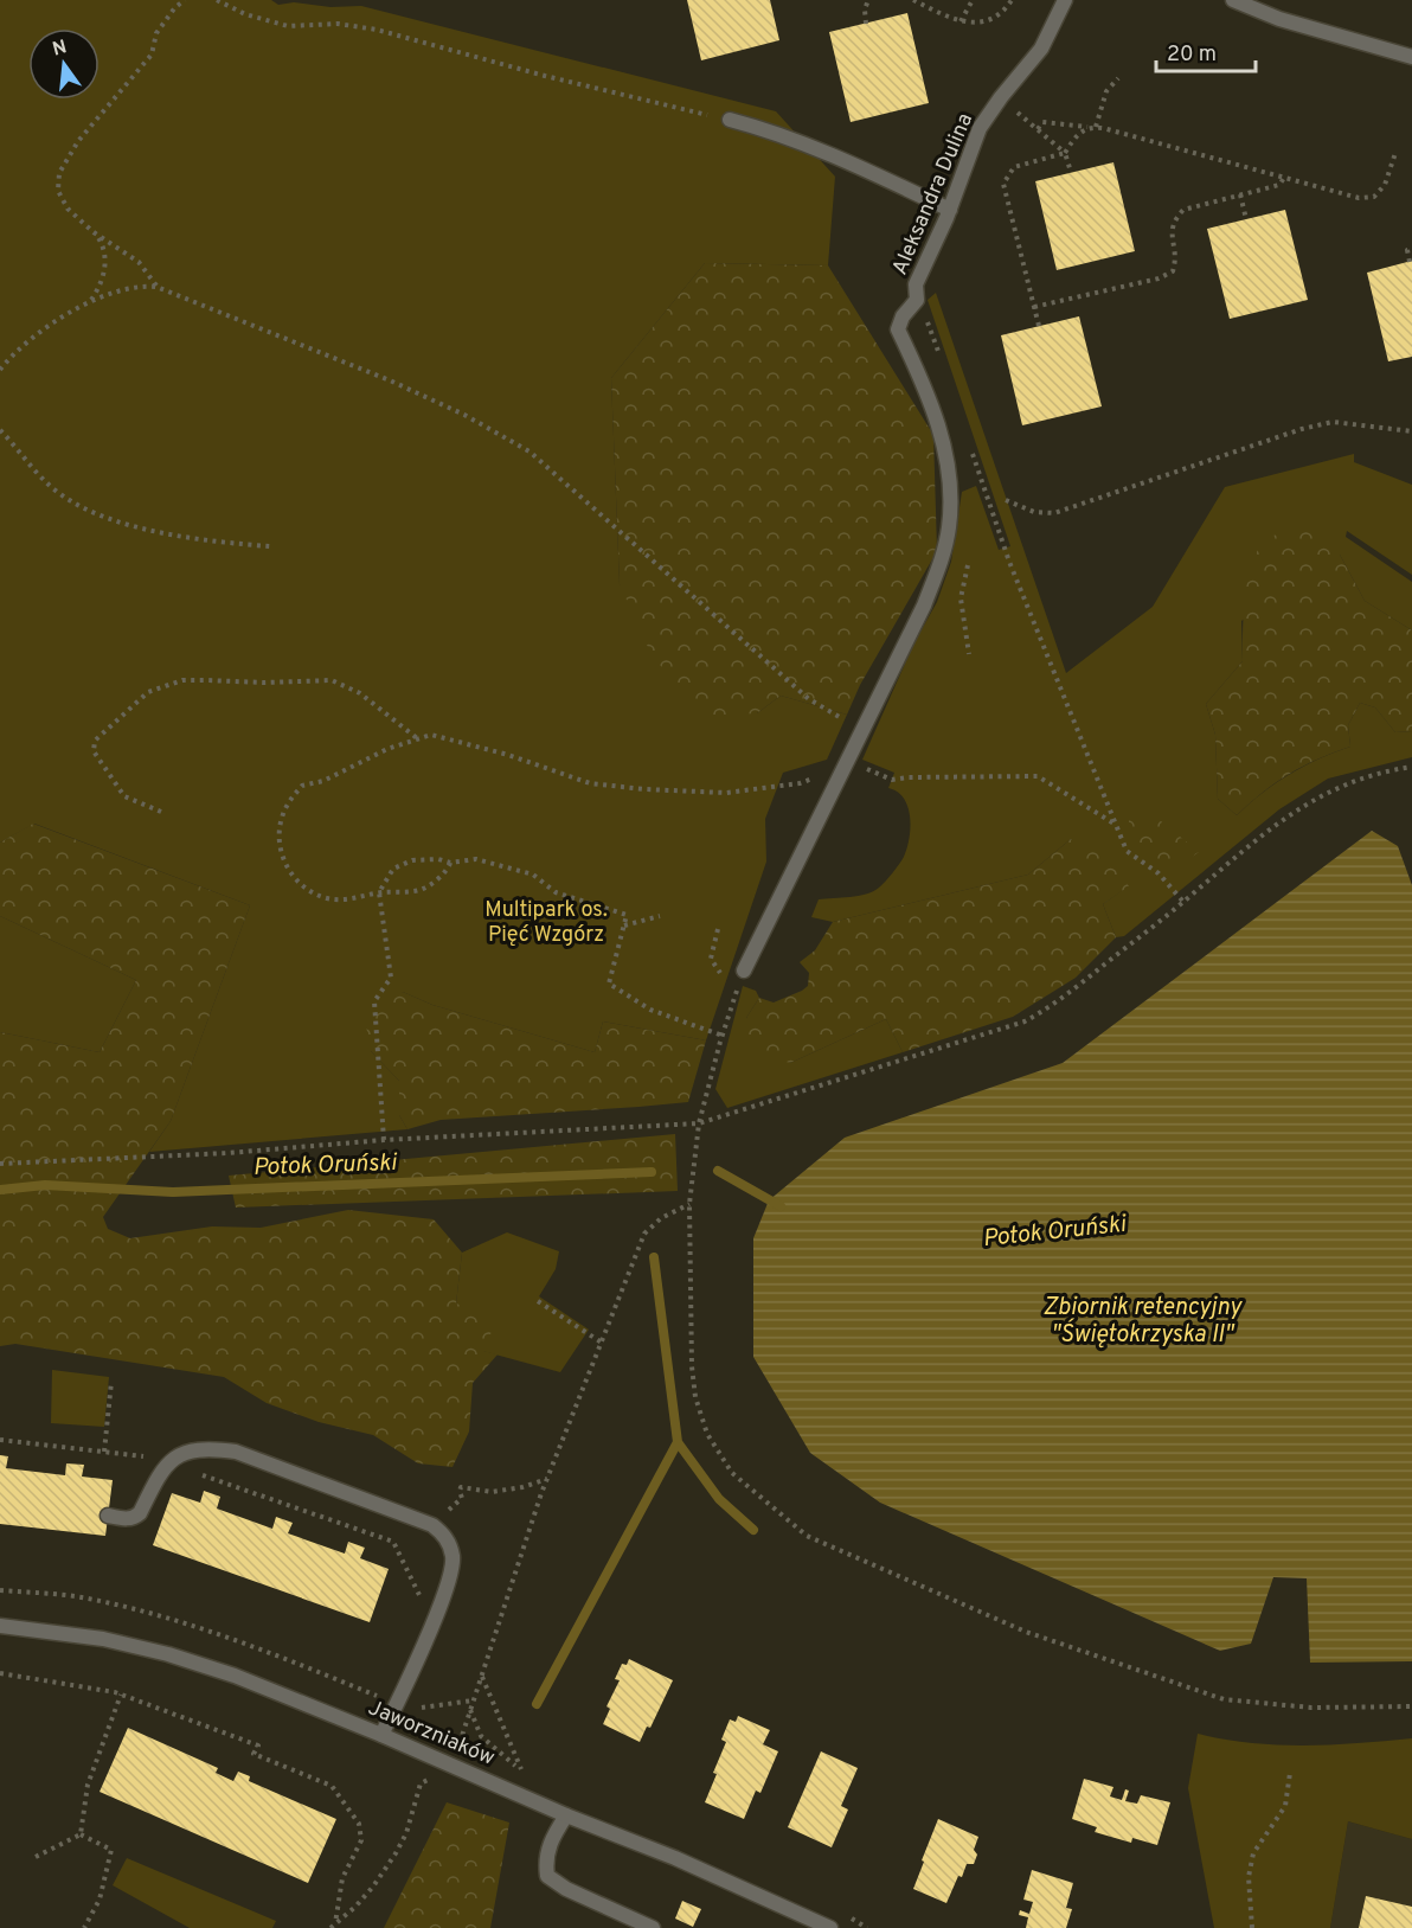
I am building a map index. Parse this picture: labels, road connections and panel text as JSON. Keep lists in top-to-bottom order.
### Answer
{
  "streets": {
    "street": ["Aleksandra Dulina", "Jaworzniaków"]
  },
  "water": ["Potok Oruński", "Zbiornik retencyjny \"Świętokrzyska II\""],
  "parks": ["Multipark os. Pięć Wzgórz"],
  "scale_bar": "20 m",
  "north": "top"
}
